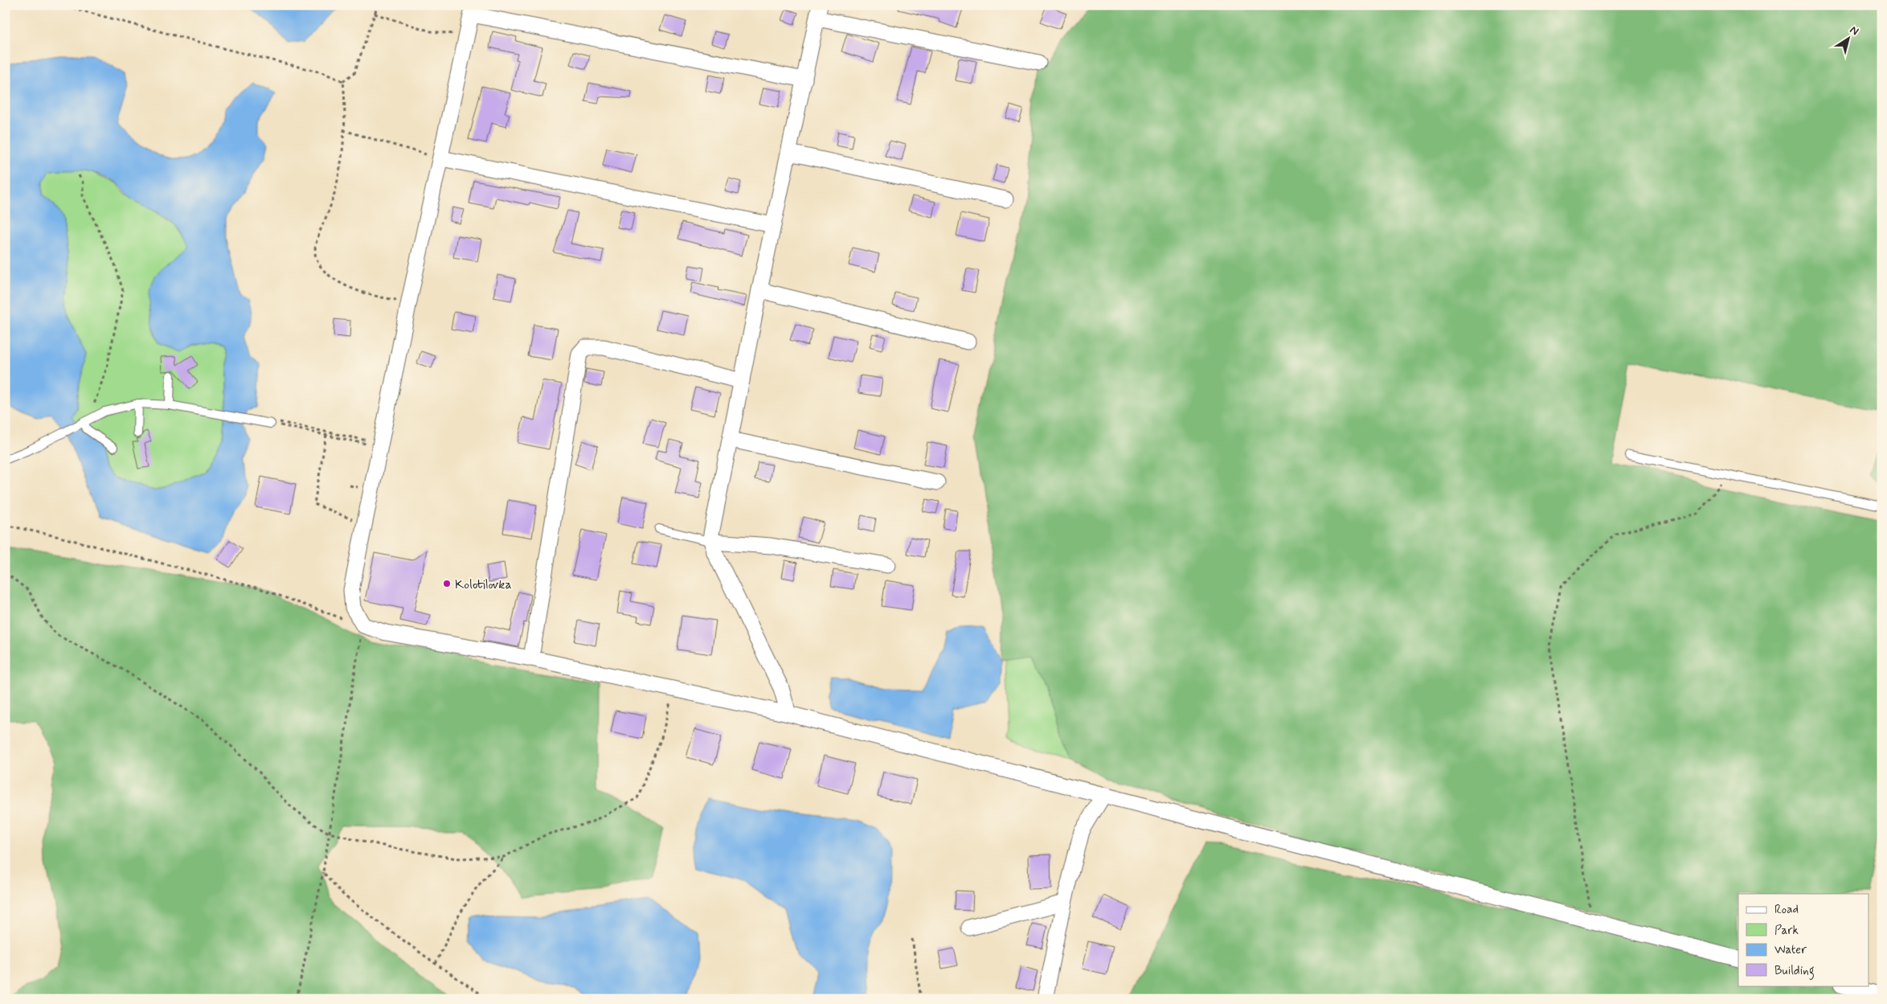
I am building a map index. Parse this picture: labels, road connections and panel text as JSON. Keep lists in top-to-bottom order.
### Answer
{
  "places": ["Kolotilovka"],
  "legend": [
    "Road",
    "Park",
    "Water",
    "Building"
  ],
  "north": "top right"
}
